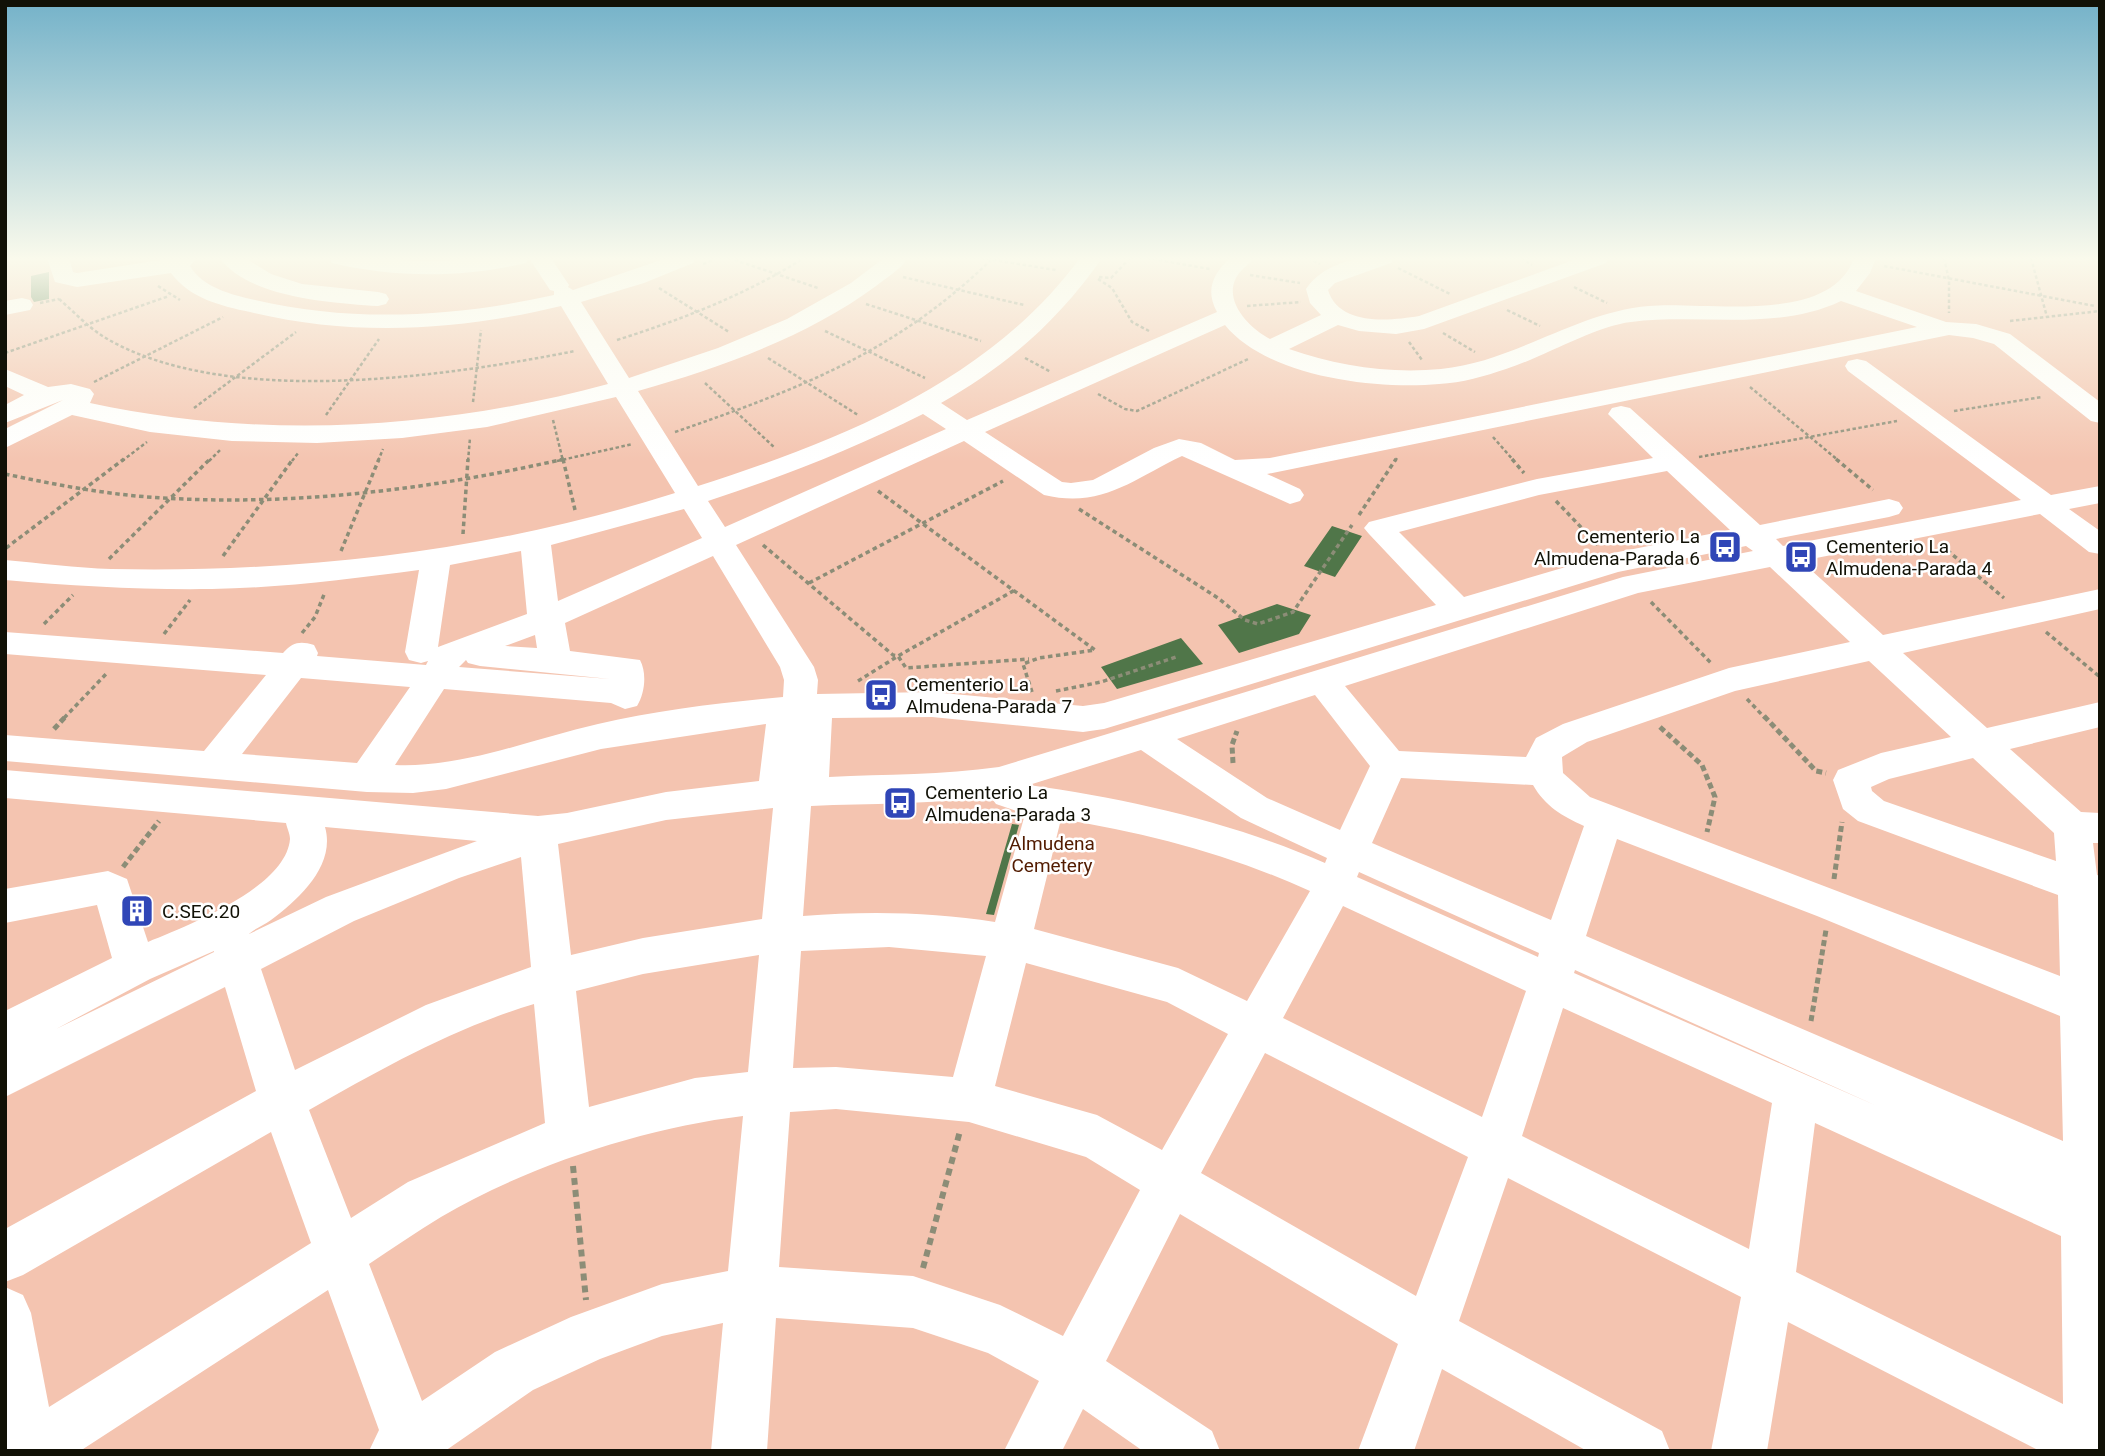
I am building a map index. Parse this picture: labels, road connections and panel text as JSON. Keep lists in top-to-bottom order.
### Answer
{
  "parks": ["Almudena Cemetery"],
  "places": {
    "bus stop": [
      "Cementerio La Almudena-Parada 6",
      "Cementerio La Almudena-Parada 4",
      "Cementerio La Almudena-Parada 7",
      "Cementerio La Almudena-Parada 3"
    ],
    "building": ["C.SEC.20"]
  }
}
